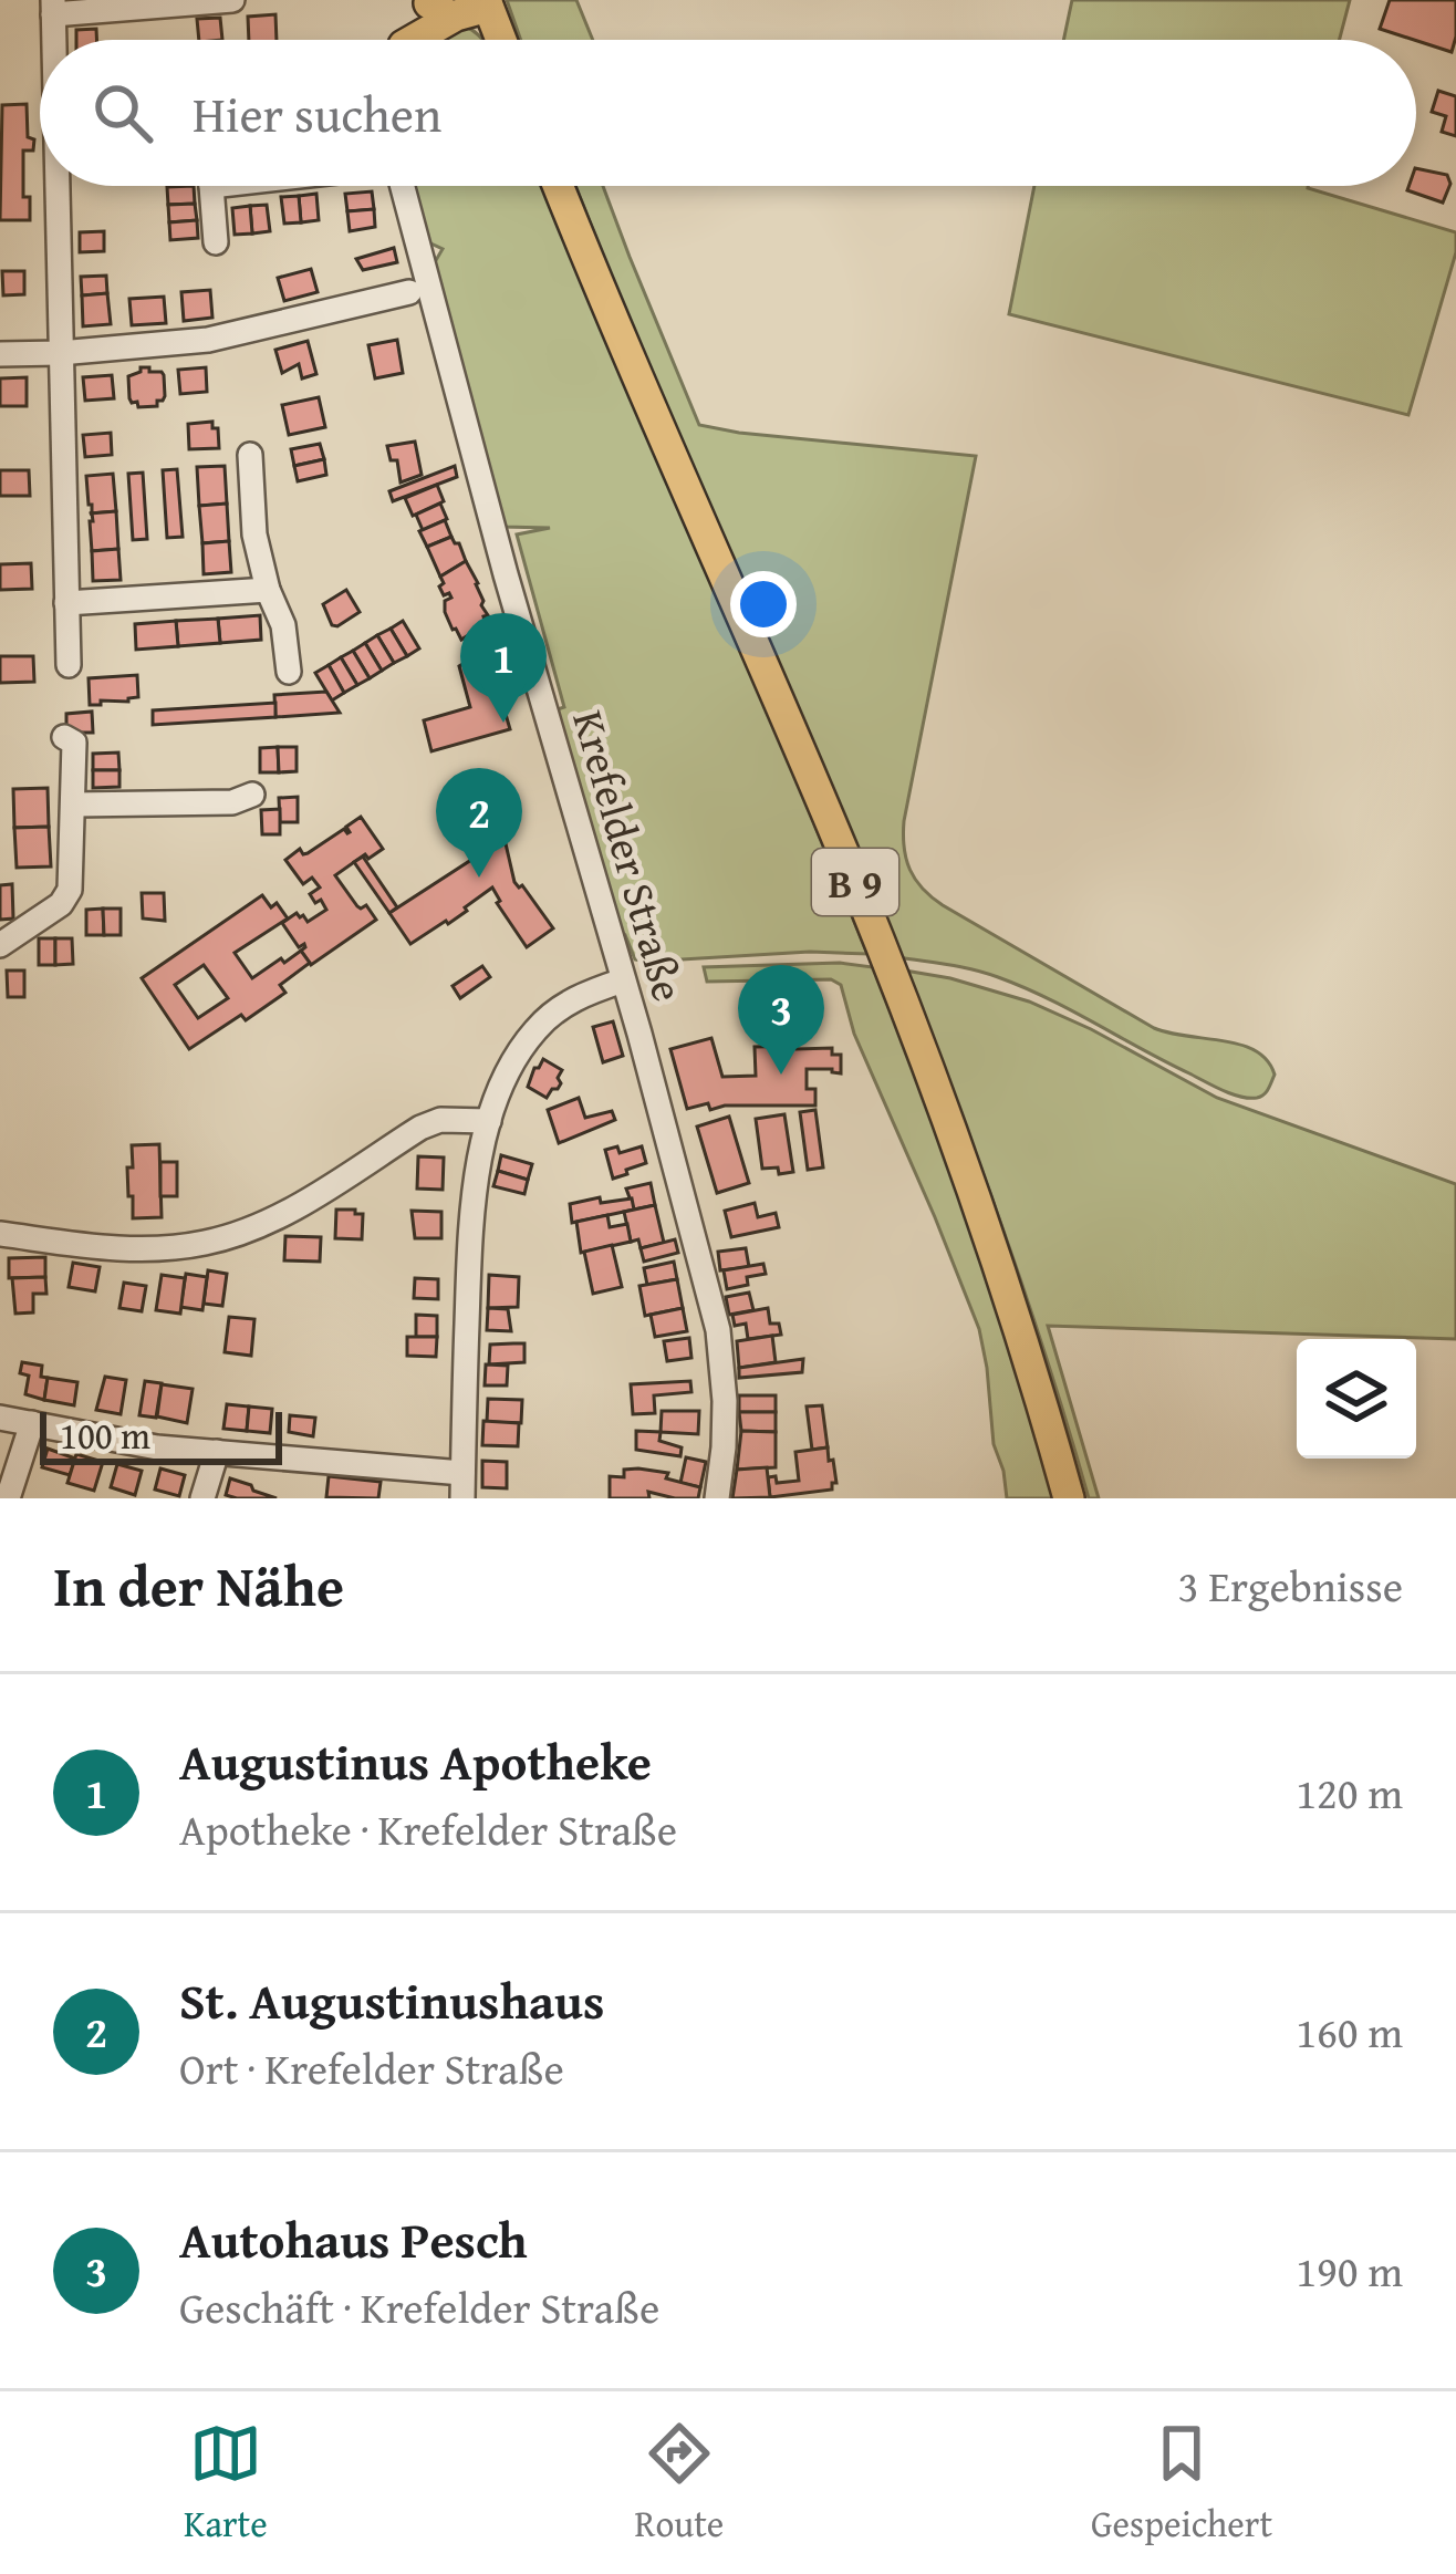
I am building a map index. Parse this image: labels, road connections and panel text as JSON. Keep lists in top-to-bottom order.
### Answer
{
  "streets": {
    "main road": ["B 9"],
    "street": ["Krefelder Straße"]
  },
  "scale_bar": "100 m",
  "page": {
    "search": "Hier suchen",
    "pins": ["1", "2", "3"],
    "scale": "100 m",
    "heading": ["In der Nähe", "3 Ergebnisse"],
    "list": [
      {
        "mark": "1",
        "name": "Augustinus Apotheke",
        "note": "Apotheke · Krefelder Straße",
        "value": "120 m"
      },
      {
        "mark": "2",
        "name": "St. Augustinushaus",
        "note": "Ort · Krefelder Straße",
        "value": "160 m"
      },
      {
        "mark": "3",
        "name": "Autohaus Pesch",
        "note": "Geschäft · Krefelder Straße",
        "value": "190 m"
      }
    ],
    "nav": ["Karte", "Route", "Gespeichert"]
  }
}
